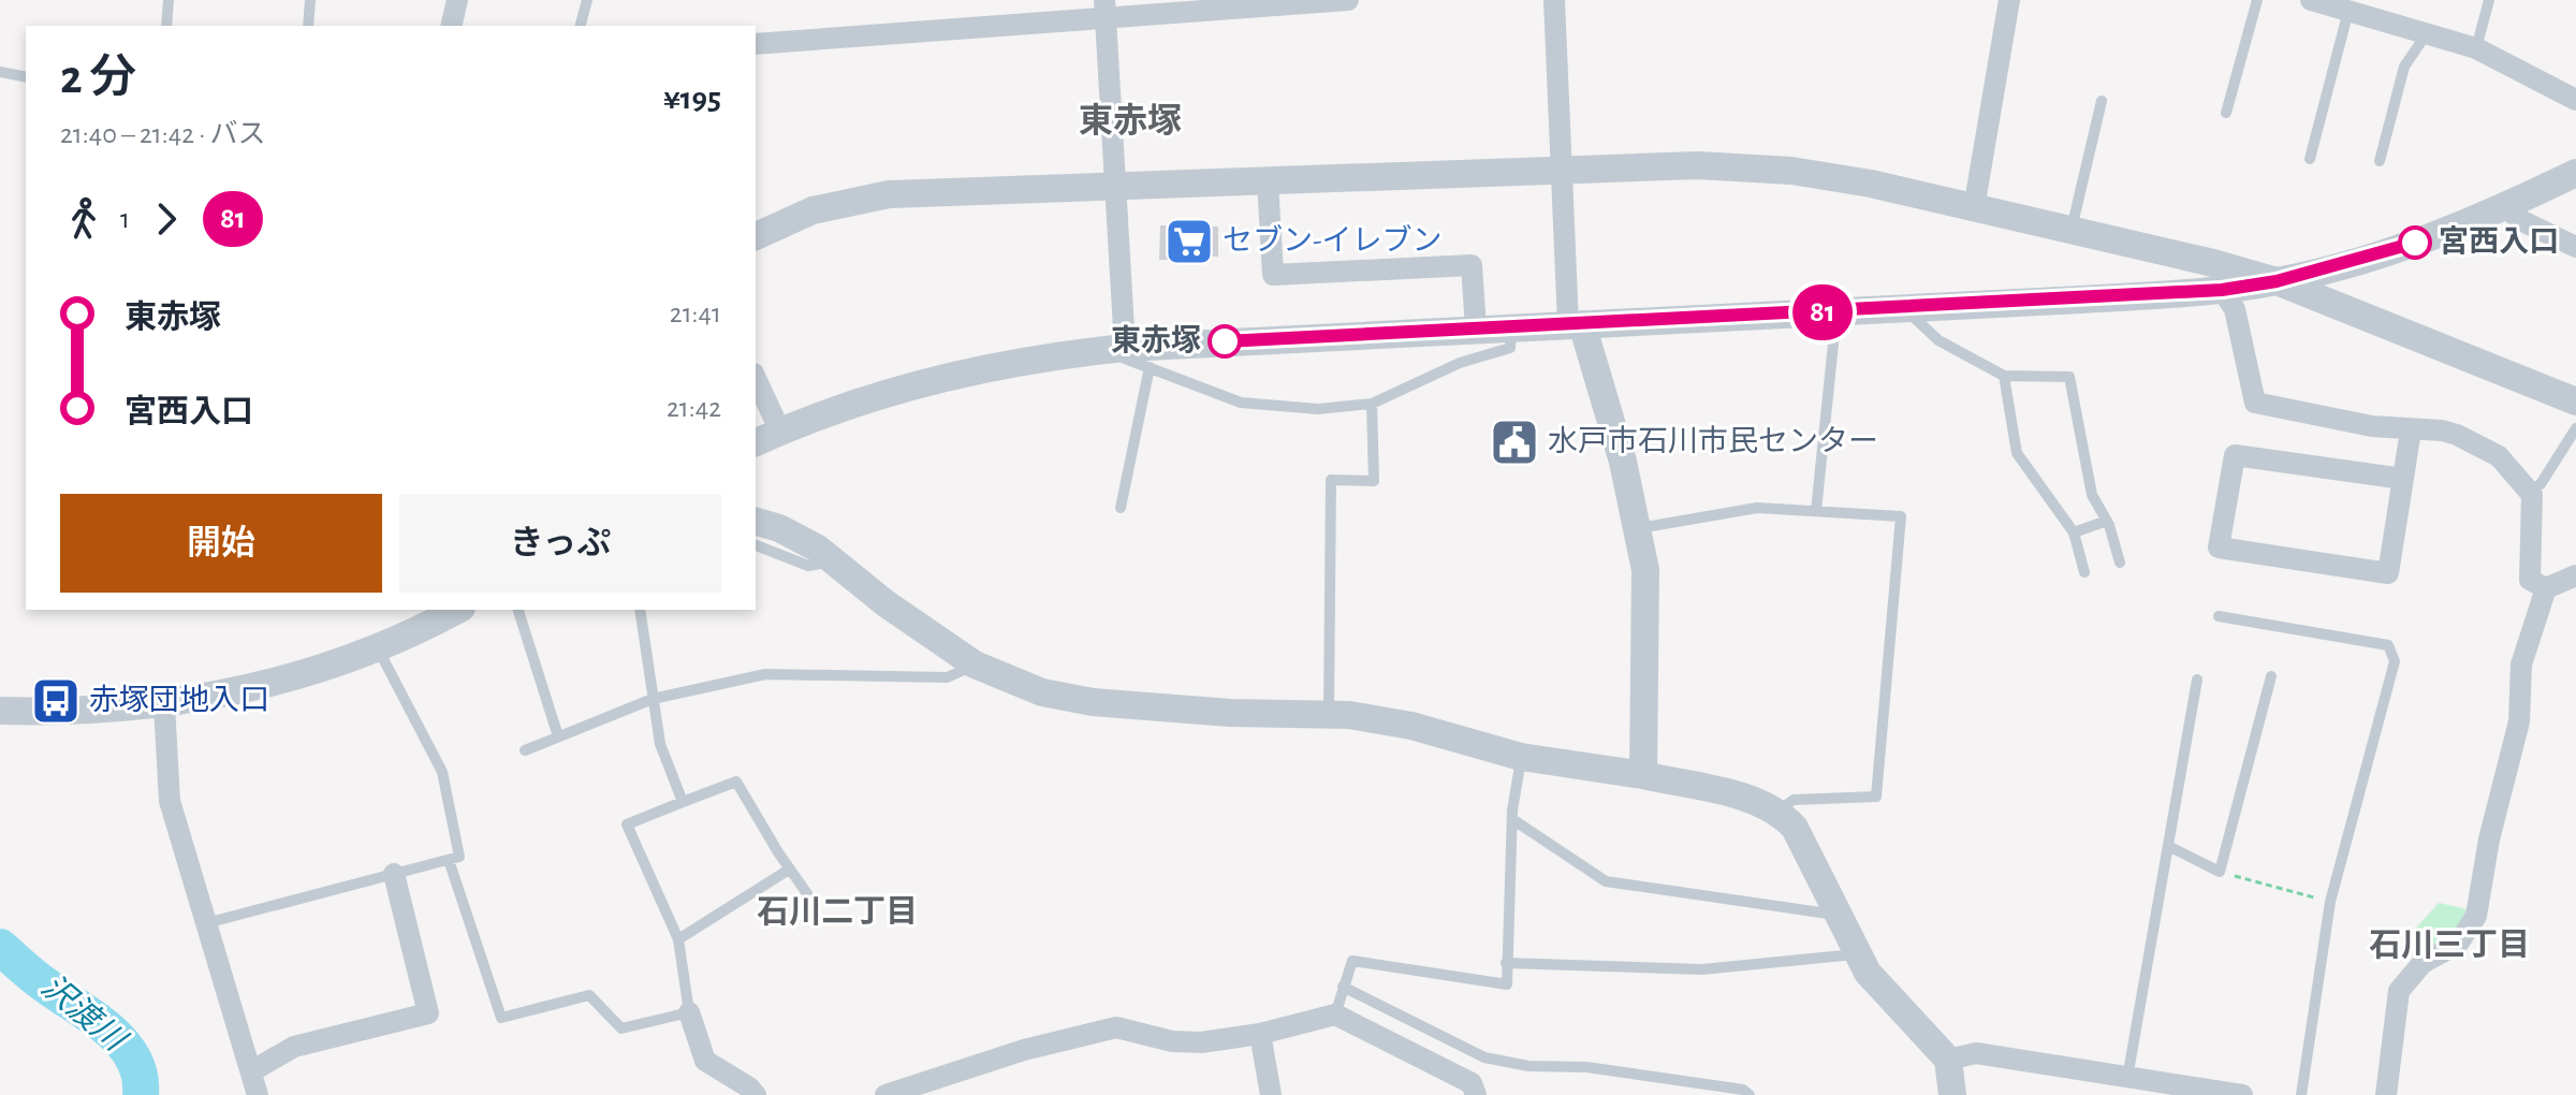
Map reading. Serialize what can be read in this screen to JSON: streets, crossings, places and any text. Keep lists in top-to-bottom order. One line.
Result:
{"districts":["東赤塚","石川二丁目","石川三丁目"],"water":["沢渡川"],"places":{"supermarket":["セブン-イレブン"],"other":["宮西入口","東赤塚"],"public building":["水戸市石川市民センター"],"bus stop":["赤塚団地入口"]},"lines":["bus line 81"],"page":{"on_map":"81","heading":["2 分","21:40 – 21:42 · バス","¥195"],"legs":["1","81"],"list":[{"name":"東赤塚","value":"21:41"},{"name":"宮西入口","value":"21:42"}],"buttons":["開始","きっぷ"]}}
